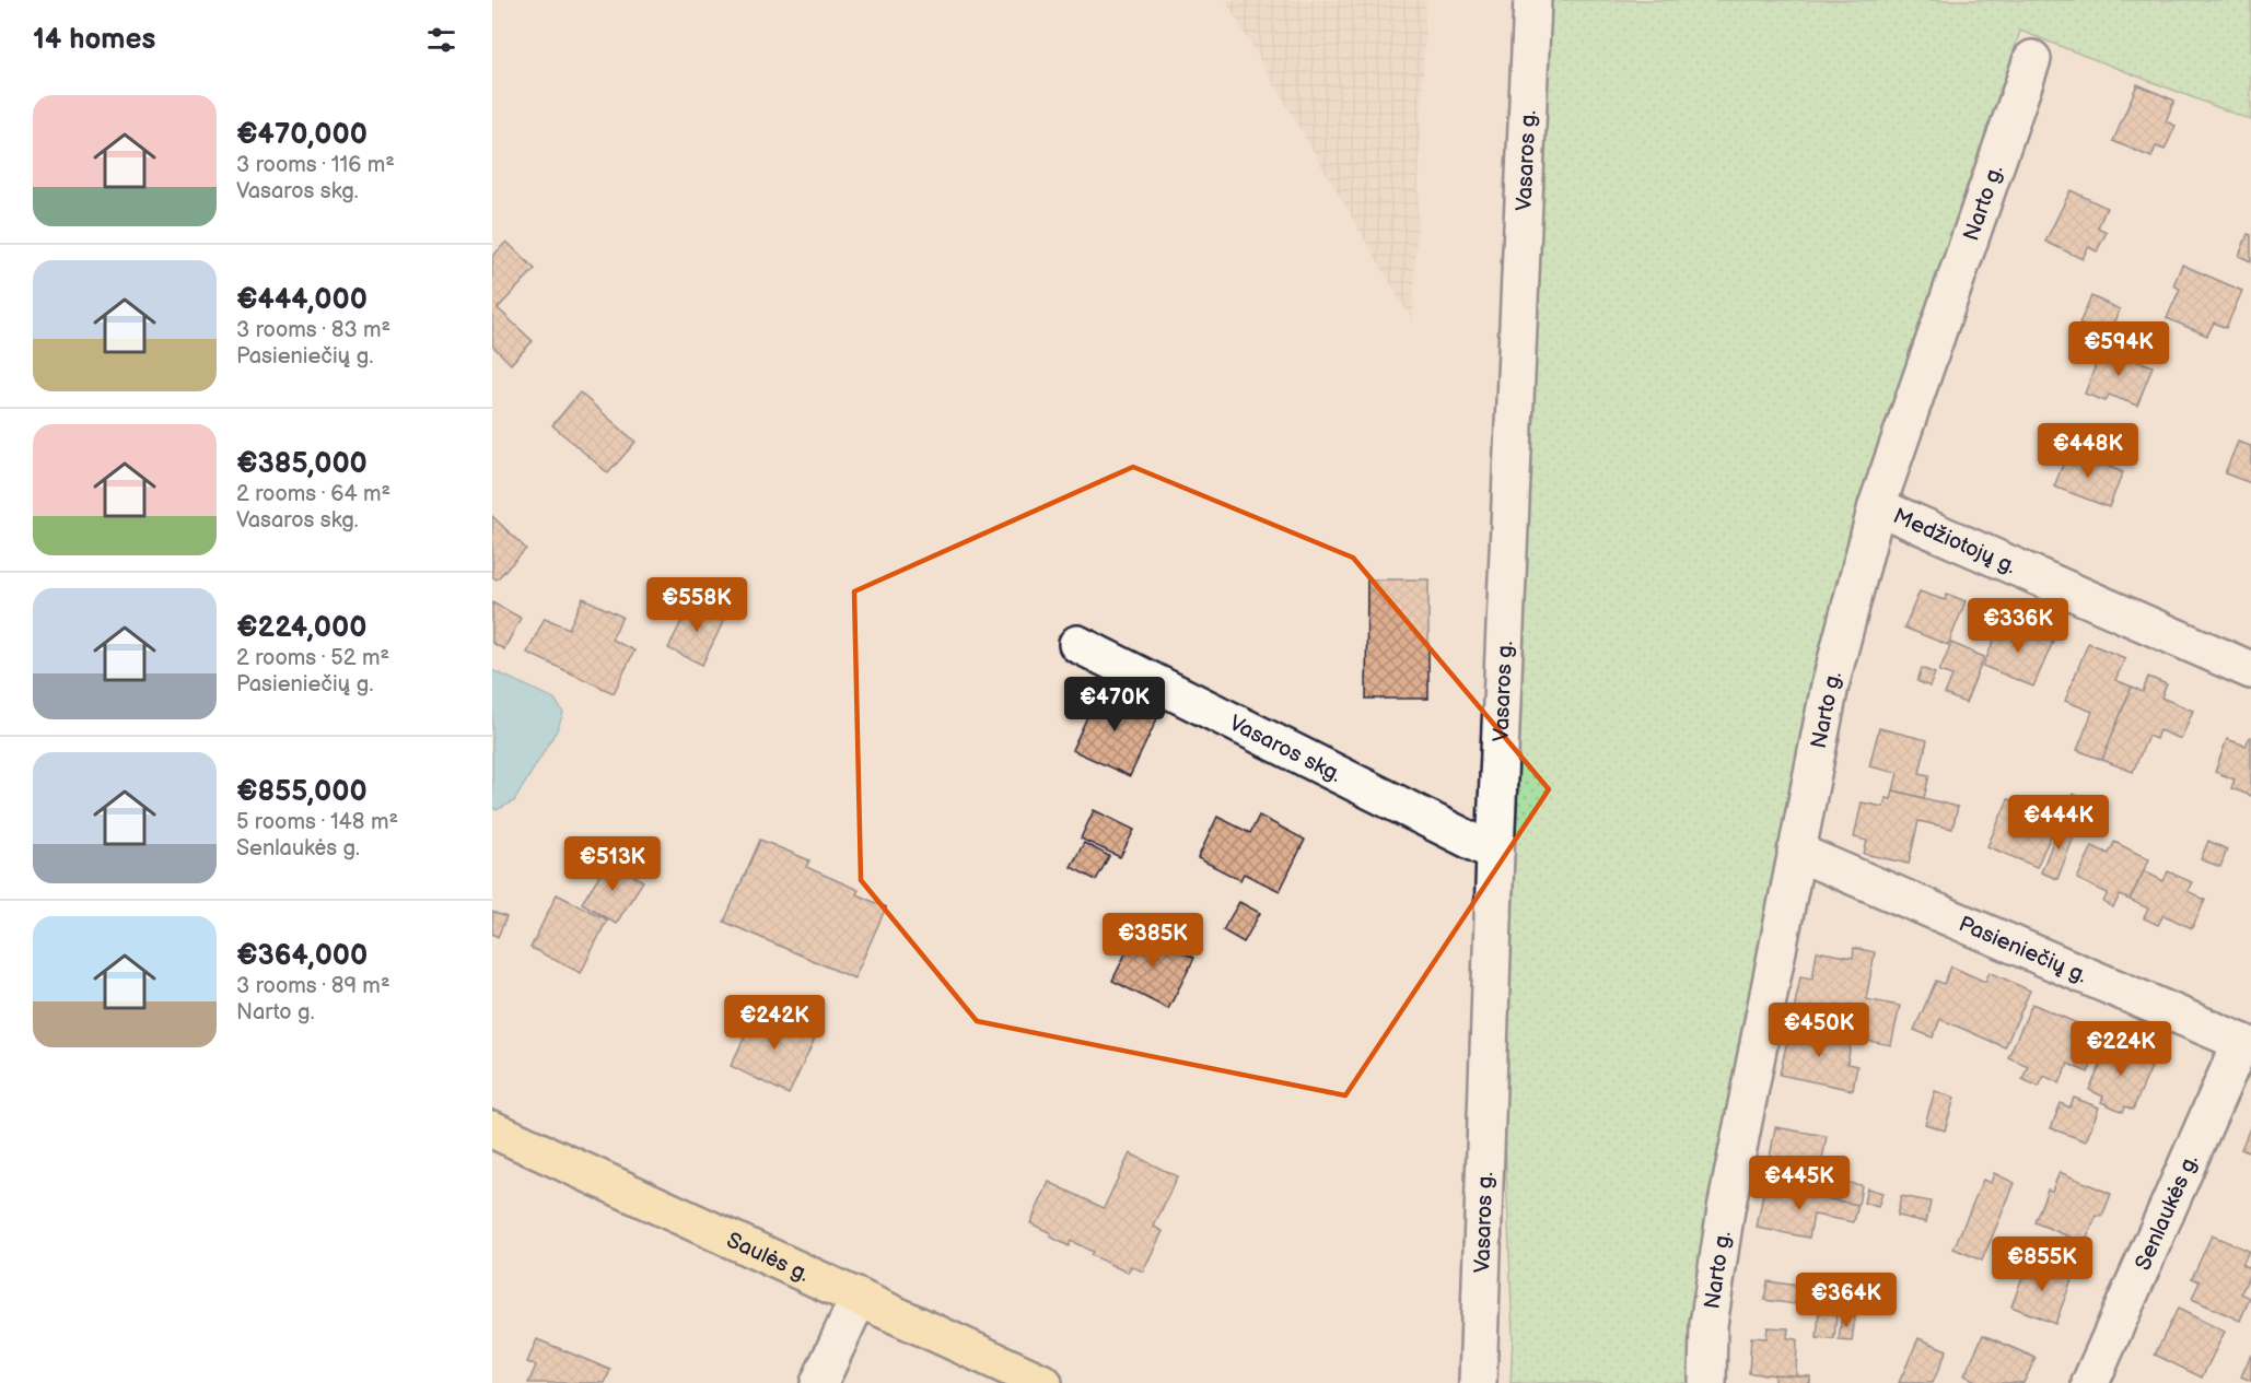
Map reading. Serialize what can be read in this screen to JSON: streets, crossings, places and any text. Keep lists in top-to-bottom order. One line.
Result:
{"streets":{"main road":["Saulės g."],"street":["Vasaros g.","Narto g.","Medžiotojų g.","Vasaros skg.","Pasieniečių g.","Senlaukės g."]},"crossings":[["Vasaros g.","Vasaros skg."],["Narto g.","Medžiotojų g."],["Narto g.","Pasieniečių g."],["Pasieniečių g.","Senlaukės g."]],"page":{"heading":"14 homes","list":[{"name":"€470,000","note":"3 rooms · 116 m² · Vasaros skg."},{"name":"€444,000","note":"3 rooms · 83 m² · Pasieniečių g."},{"name":"€385,000","note":"2 rooms · 64 m² · Vasaros skg."},{"name":"€224,000","note":"2 rooms · 52 m² · Pasieniečių g."},{"name":"€855,000","note":"5 rooms · 148 m² · Senlaukės g."},{"name":"€364,000","note":"3 rooms · 89 m² · Narto g."}],"price":["€594K","€448K","€558K","€336K","€470K","€444K","€513K","€385K","€242K","€450K","€224K","€445K","€855K","€364K"]}}
